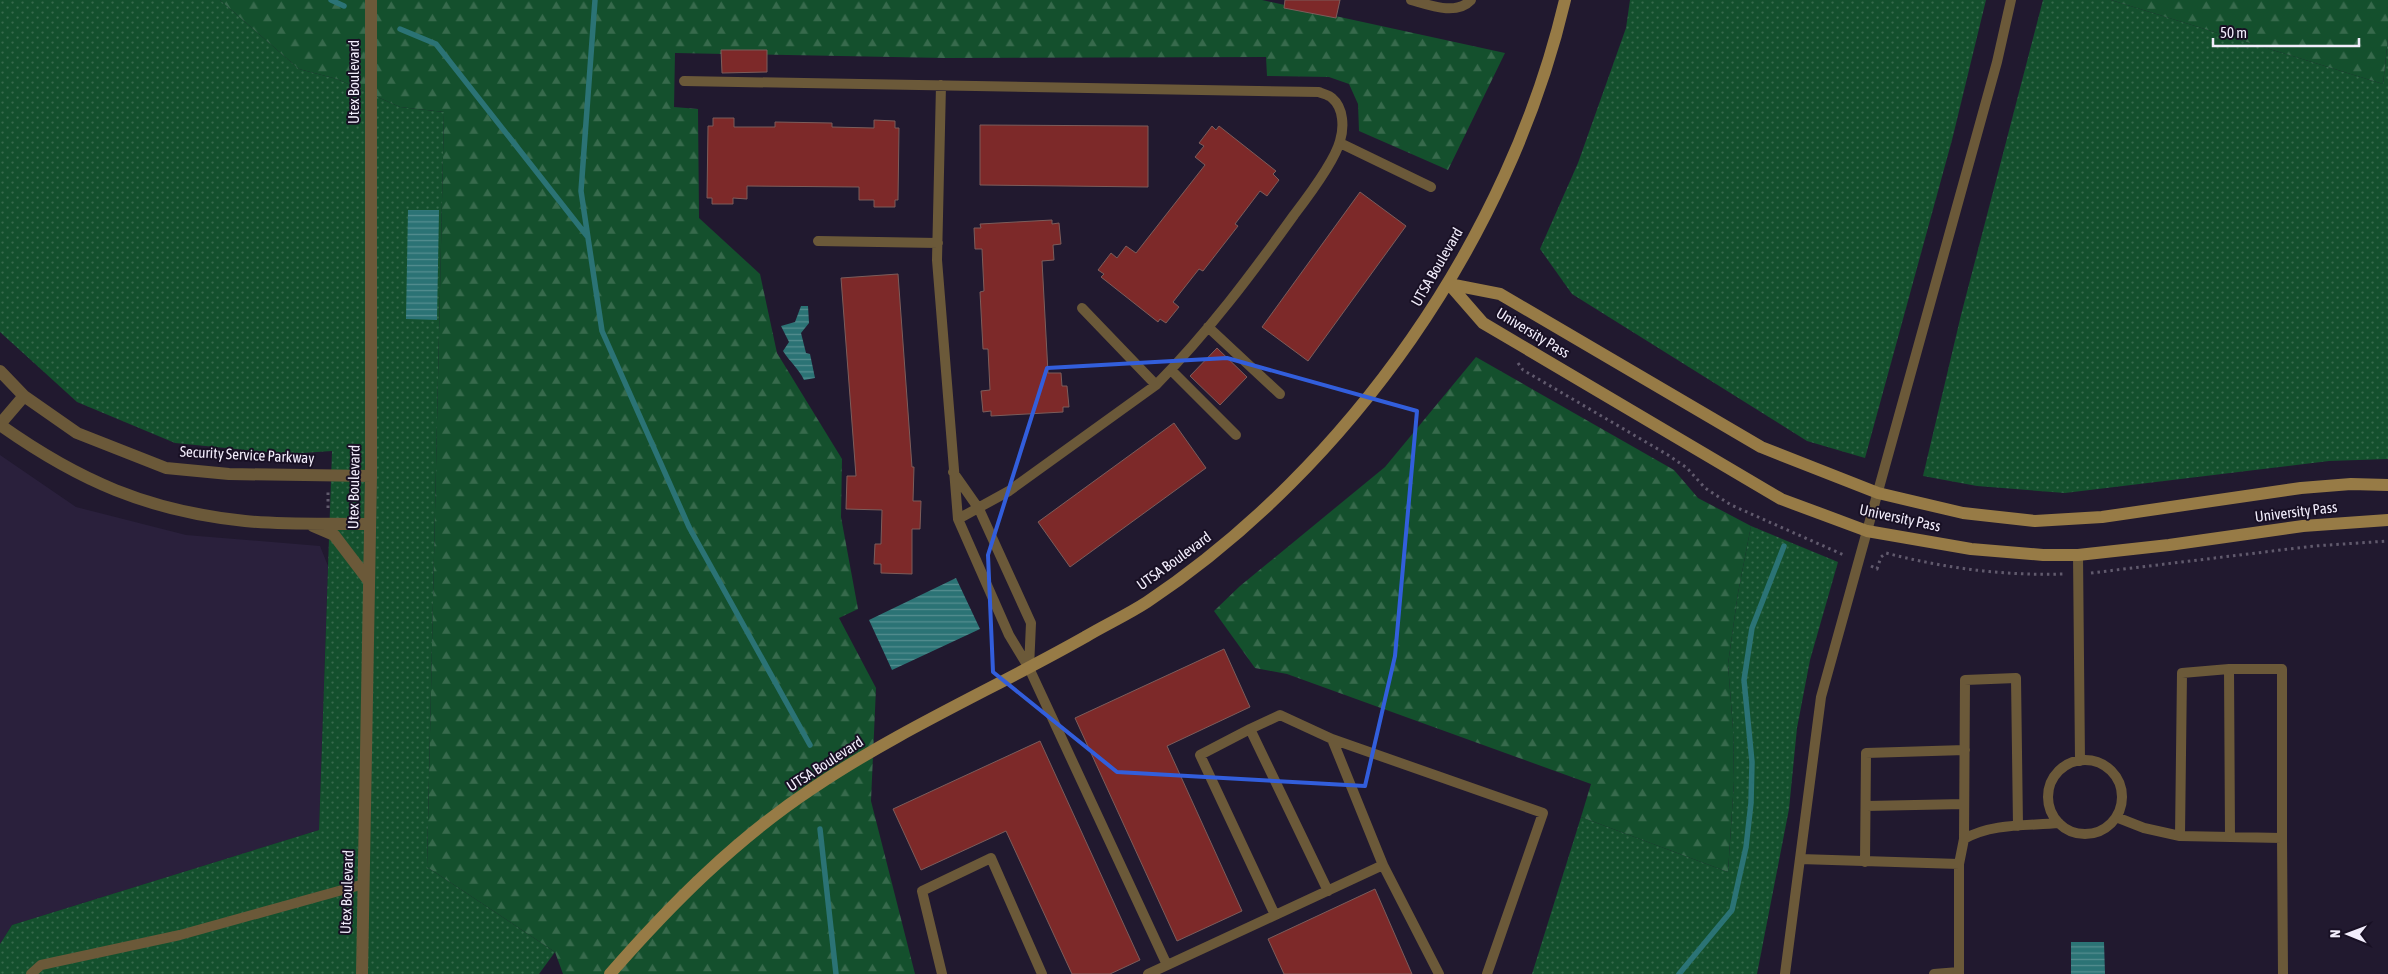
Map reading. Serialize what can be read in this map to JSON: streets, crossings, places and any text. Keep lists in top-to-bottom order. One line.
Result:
{"streets":{"street":["Utex Boulevard","UTSA Boulevard","University Pass","Security Service Parkway"]},"crossings":[["Utex Boulevard","Security Service Parkway"],["UTSA Boulevard","University Pass"]],"scale_bar":"50 m","north":"left"}
